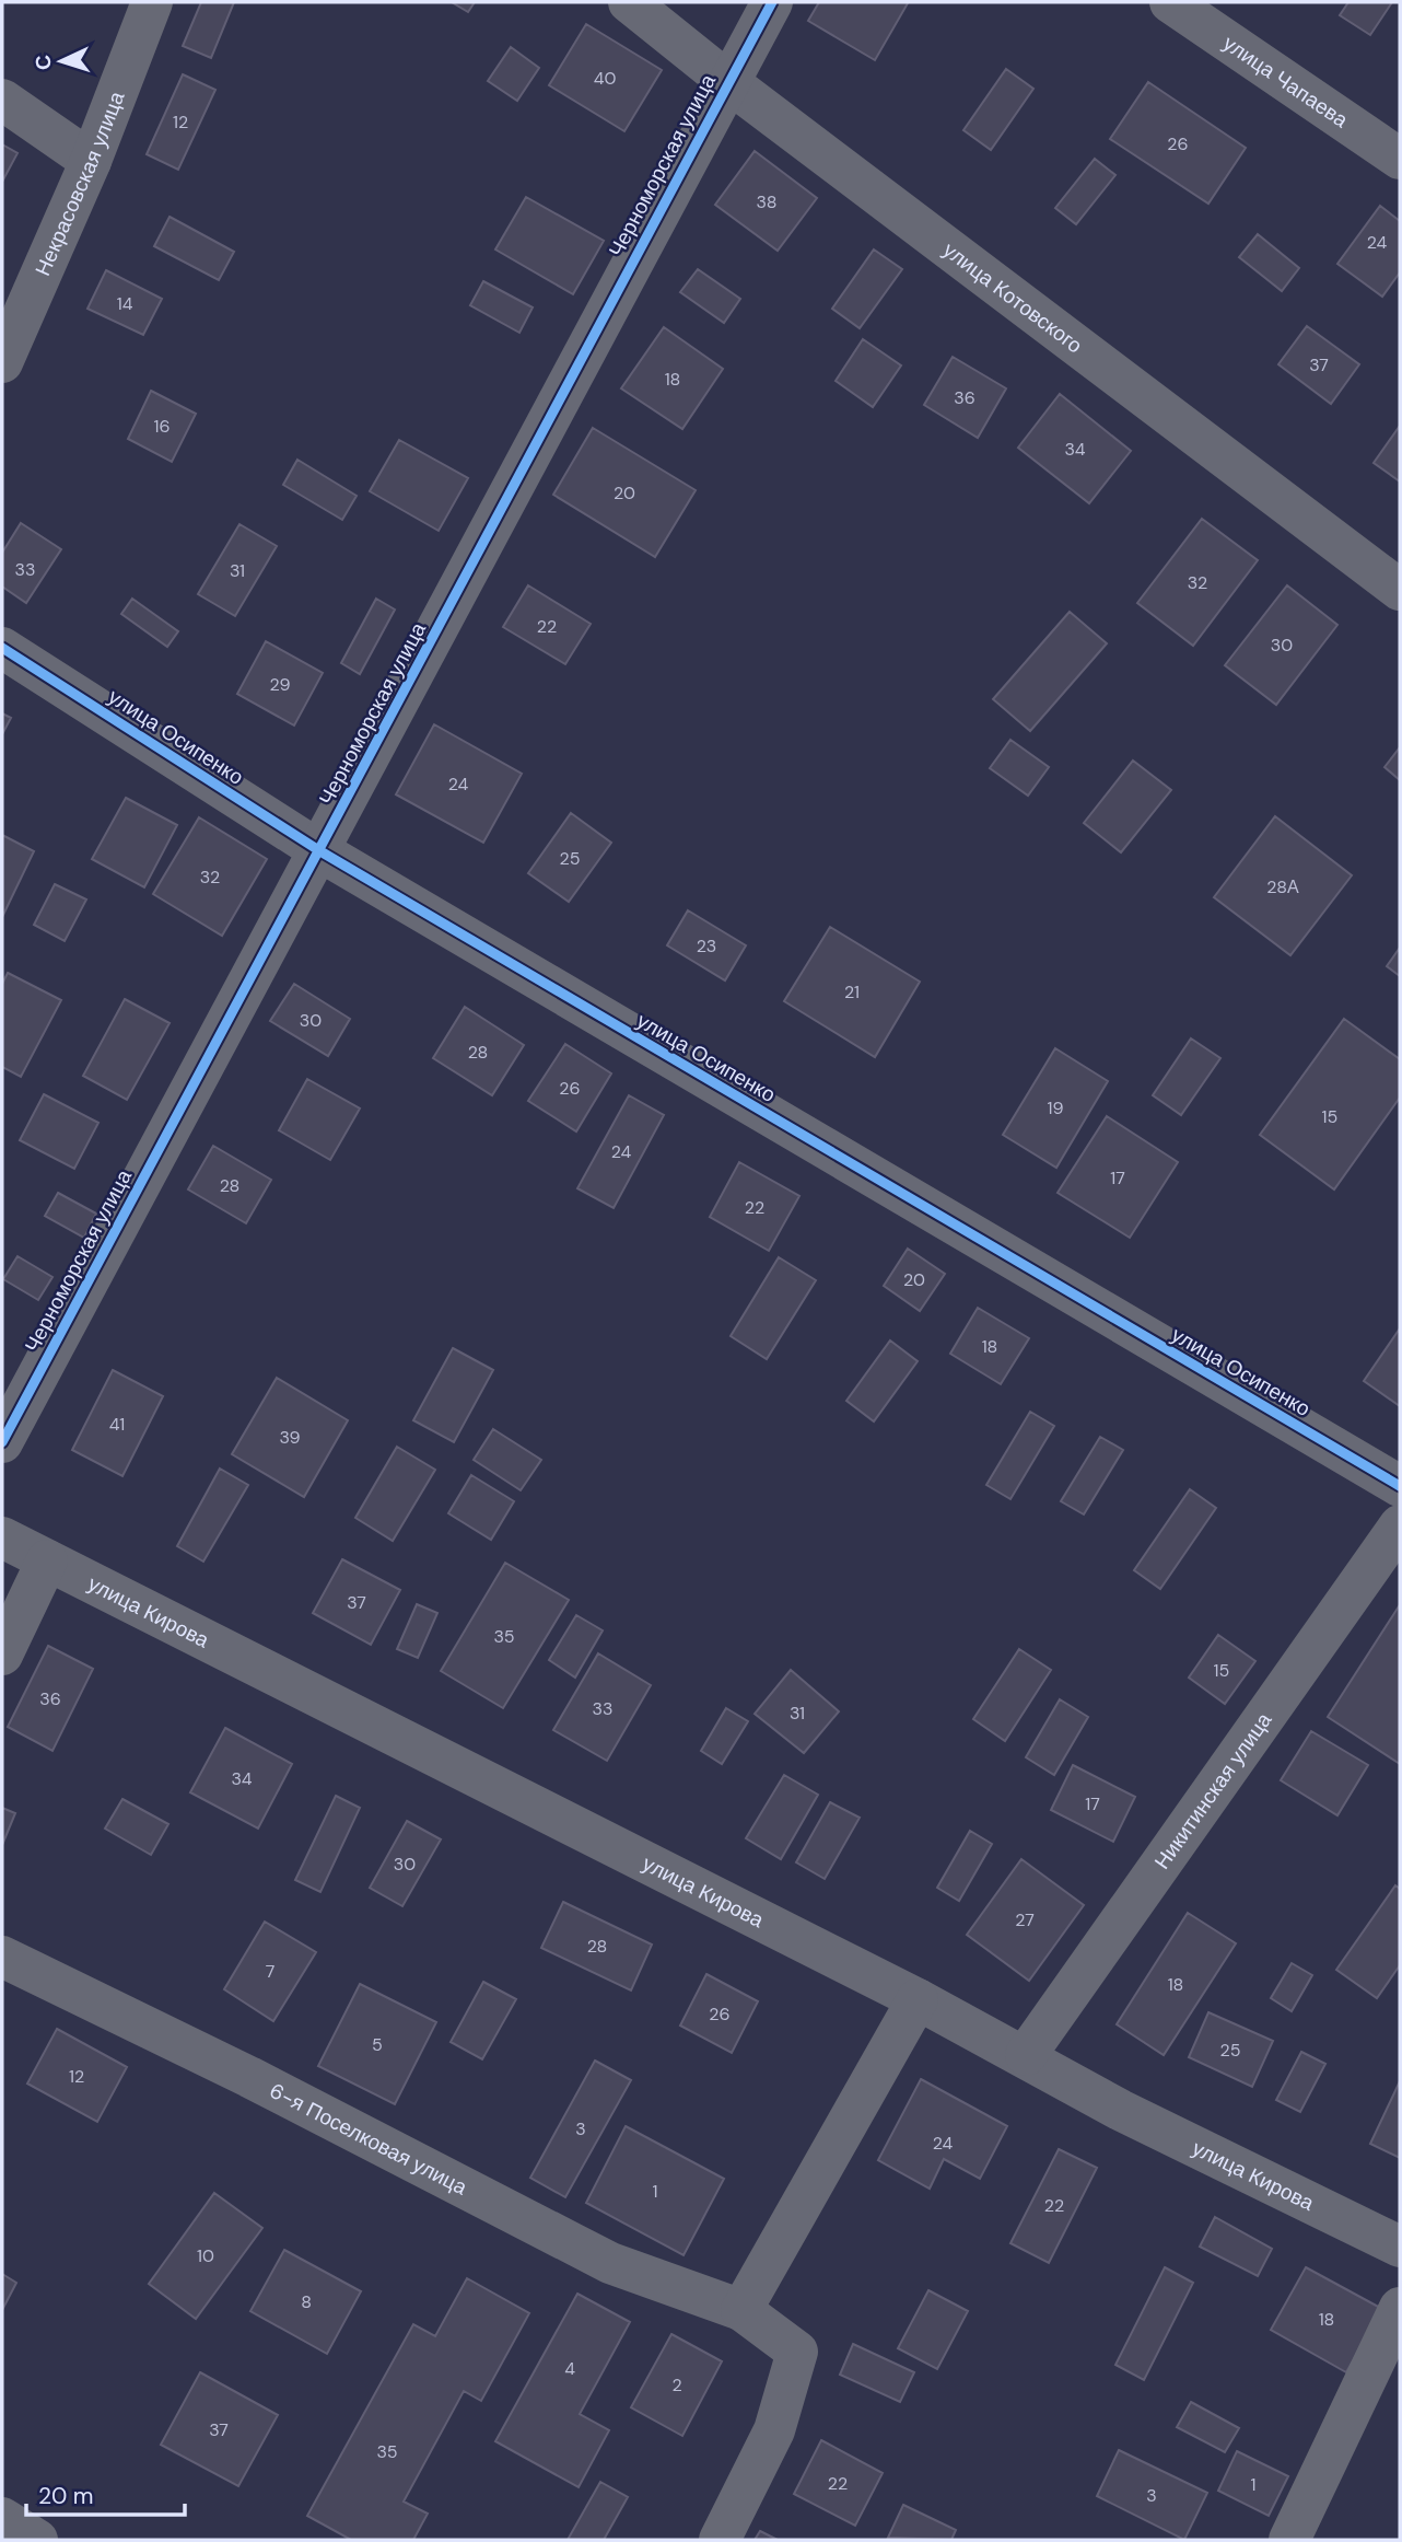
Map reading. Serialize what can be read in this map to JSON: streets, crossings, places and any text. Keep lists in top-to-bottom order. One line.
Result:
{"streets":{"street":["улица Чапаева","Черноморская улица","Некрасовская улица","улица Котовского","улица Осипенко","улица Кирова","Никитинская улица","6-я Поселковая улица"]},"crossings":[["Черноморская улица","улица Котовского"],["Черноморская улица","улица Осипенко"],["улица Кирова","Никитинская улица"]],"house_numbers":["40","12","26","38","24","14","37","18","36","16","34","20","33","31","32","22","30","29","24","25","32","28А","23","21","30","28","26","19","15","24","17","28","22","20","18","41","39","37","35","15","36","33","31","34","17","30","27","28","7","18","26","5","25","12","3","24","1","22","10","8","18","4","2","37","35","22","1","3"],"scale_bar":"20 m","north":"left"}
